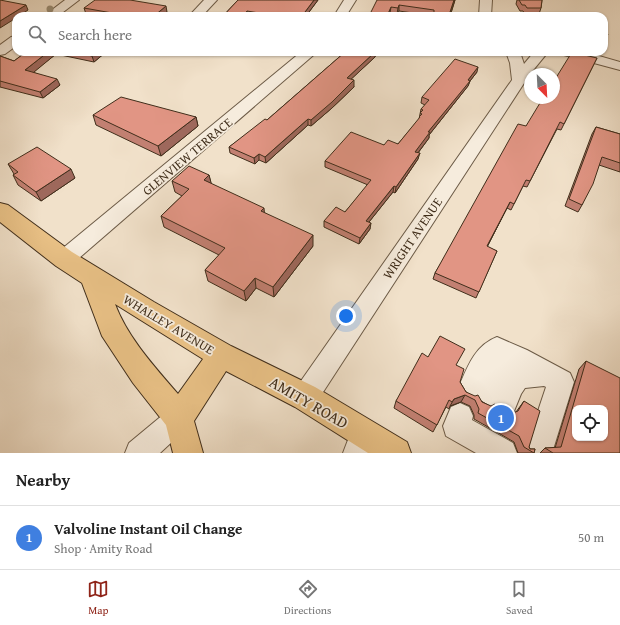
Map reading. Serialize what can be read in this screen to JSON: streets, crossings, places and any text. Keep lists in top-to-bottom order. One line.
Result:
{"streets":{"main road":["WHALLEY AVENUE","AMITY ROAD"],"street":["GLENVIEW TERRACE","WRIGHT AVENUE"]},"crossings":[["GLENVIEW TERRACE","WHALLEY AVENUE"],["WRIGHT AVENUE","AMITY ROAD"],["WHALLEY AVENUE","AMITY ROAD"]],"north":"bottom right","page":{"search":"Search here","pins":"1","heading":"Nearby","list":[{"mark":"1","name":"Valvoline Instant Oil Change","note":"Shop · Amity Road","value":"50 m"}],"nav":["Map","Directions","Saved"]}}
